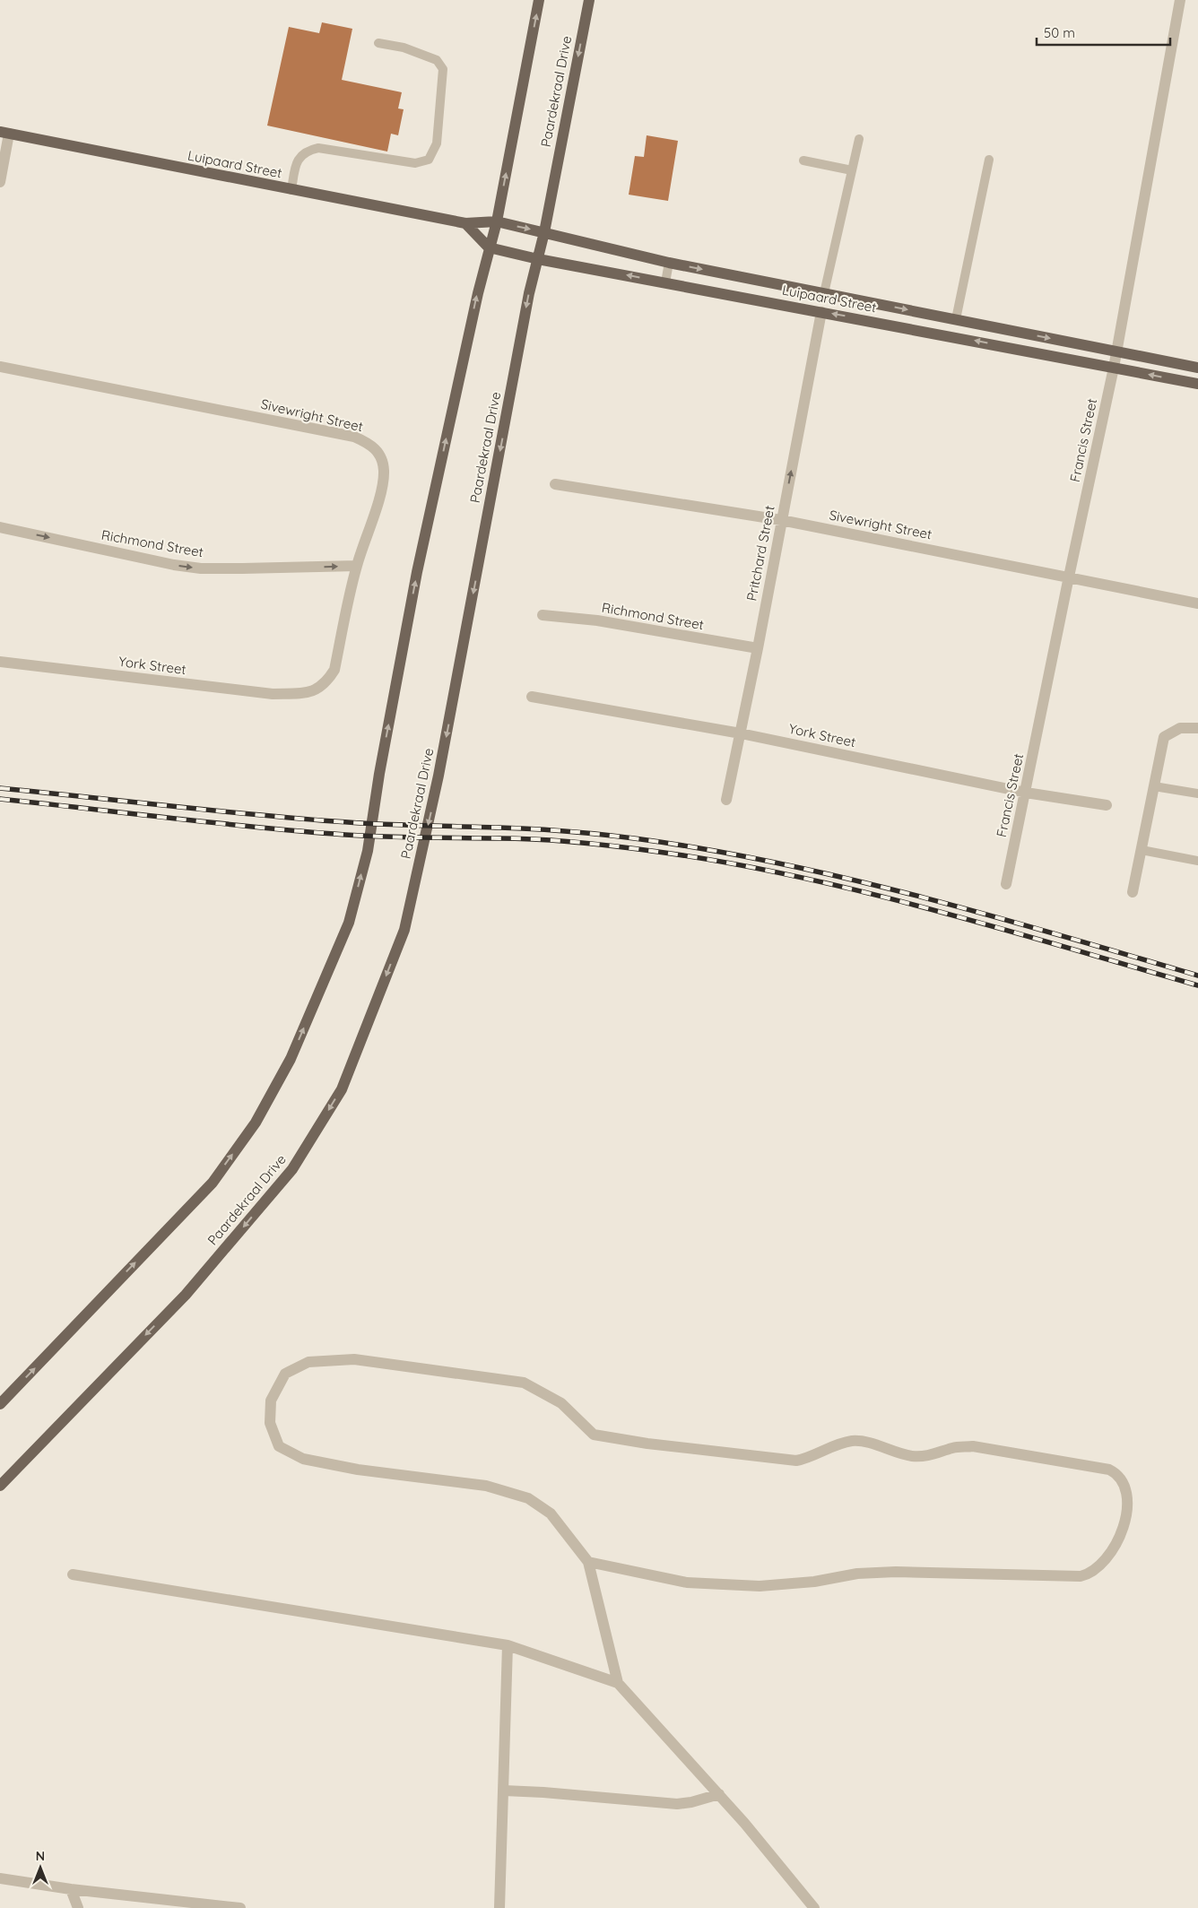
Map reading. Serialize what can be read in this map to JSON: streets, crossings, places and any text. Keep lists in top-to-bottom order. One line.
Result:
{"streets":{"main road":["Paardekraal Drive","Luipaard Street"],"street":["Sivewright Street","Francis Street","Richmond Street","Pritchard Street","York Street"]},"crossings":[["Paardekraal Drive","Luipaard Street"],["Luipaard Street","Francis Street"],["Luipaard Street","Pritchard Street"],["Sivewright Street","Francis Street"],["Sivewright Street","Richmond Street"],["Sivewright Street","Pritchard Street"],["Sivewright Street","York Street"],["Francis Street","York Street"],["Richmond Street","Pritchard Street"],["Pritchard Street","York Street"]],"one_way":["Richmond Street","Pritchard Street"],"scale_bar":"50 m","north":"top"}
